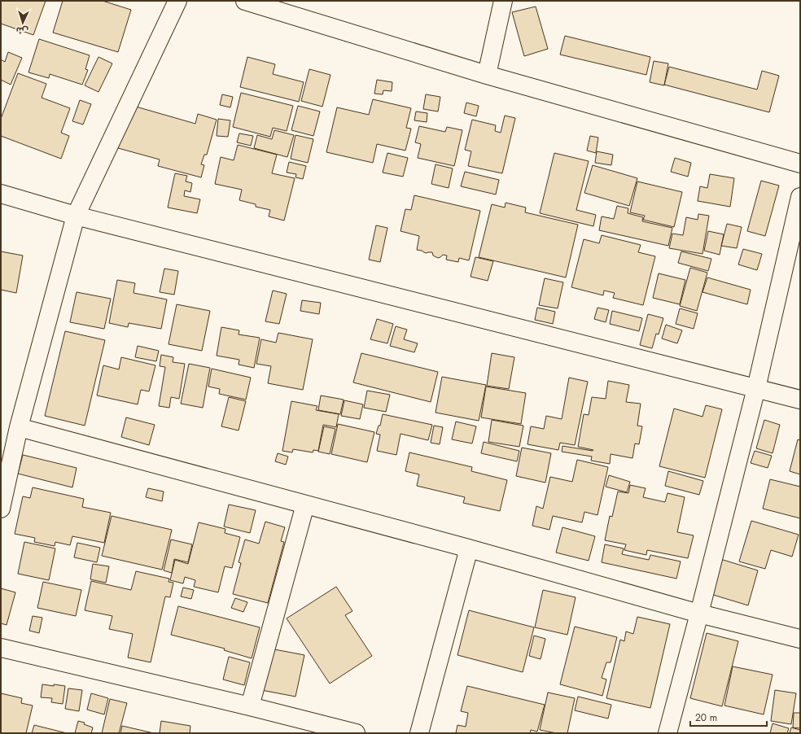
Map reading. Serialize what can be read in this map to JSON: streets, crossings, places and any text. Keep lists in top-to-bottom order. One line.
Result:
{"scale_bar":"20 m","north":"bottom"}
